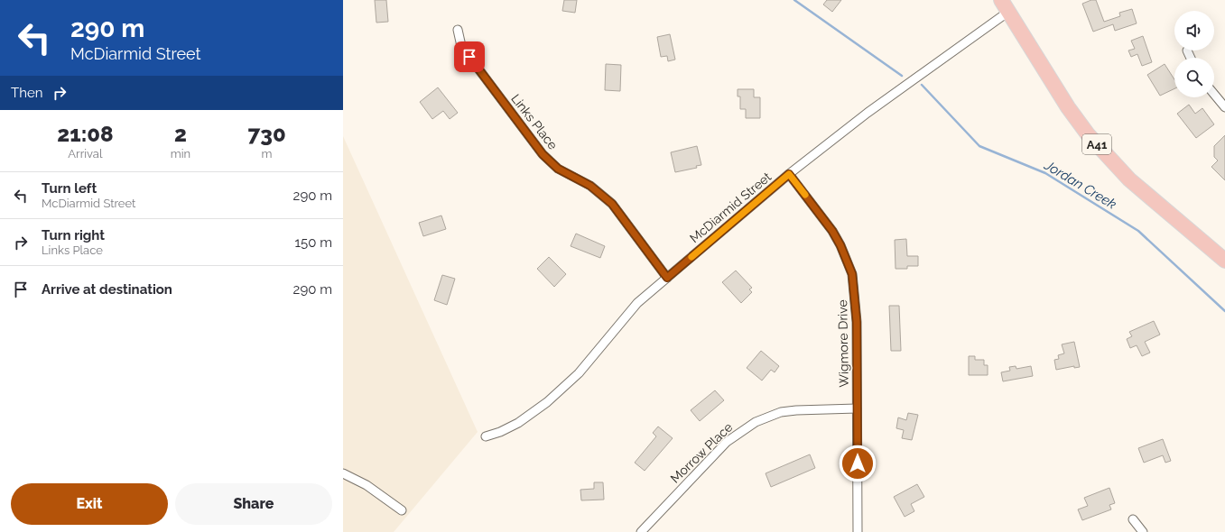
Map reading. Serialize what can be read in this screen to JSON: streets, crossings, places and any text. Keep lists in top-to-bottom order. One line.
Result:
{"streets":{"highway":["A41"],"street":["Links Place","McDiarmid Street","Wigmore Drive","Morrow Place"]},"crossings":[["Links Place","McDiarmid Street"],["A41","McDiarmid Street"],["McDiarmid Street","Wigmore Drive"],["Wigmore Drive","Morrow Place"]],"water":["Jordan Creek"],"page":{"turn":["290 m","McDiarmid Street"],"then":"Then","eta":["21:08","Arrival","2","min","730","m"],"list":[{"name":"Turn left","note":"McDiarmid Street","value":"290 m"},{"name":"Turn right","note":"Links Place","value":"150 m"},{"name":"Arrive at destination","value":"290 m"}],"buttons":["Exit","Share"]}}
